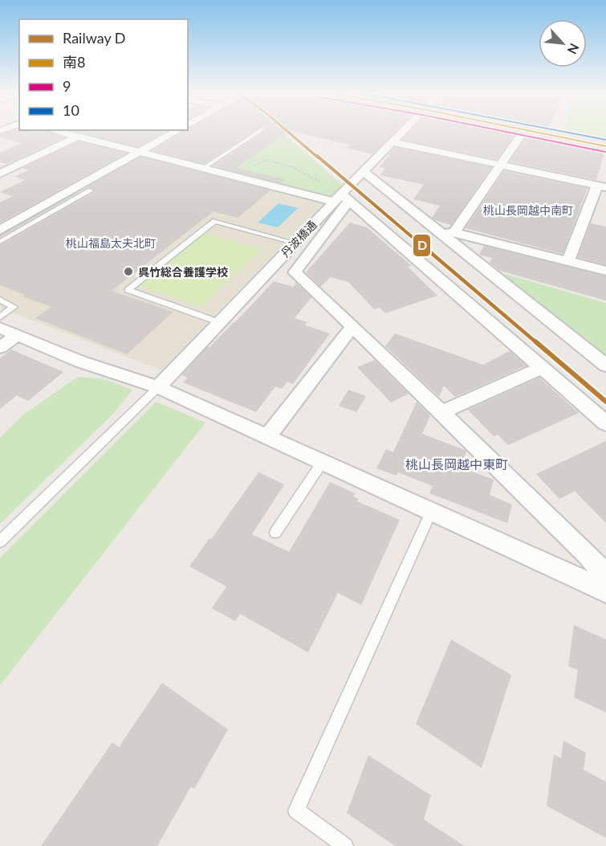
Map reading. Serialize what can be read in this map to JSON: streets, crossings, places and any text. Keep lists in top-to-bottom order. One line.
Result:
{"streets":{"street":["丹波橋通"]},"districts":["桃山長岡越中南町","桃山福島太夫北町","桃山長岡越中東町"],"places":["呉竹総合養護学校"],"lines":["rail line D","transit line 南8","transit line 9","transit line 10"],"legend":["Railway D","南8","9","10"],"north":"bottom right"}
